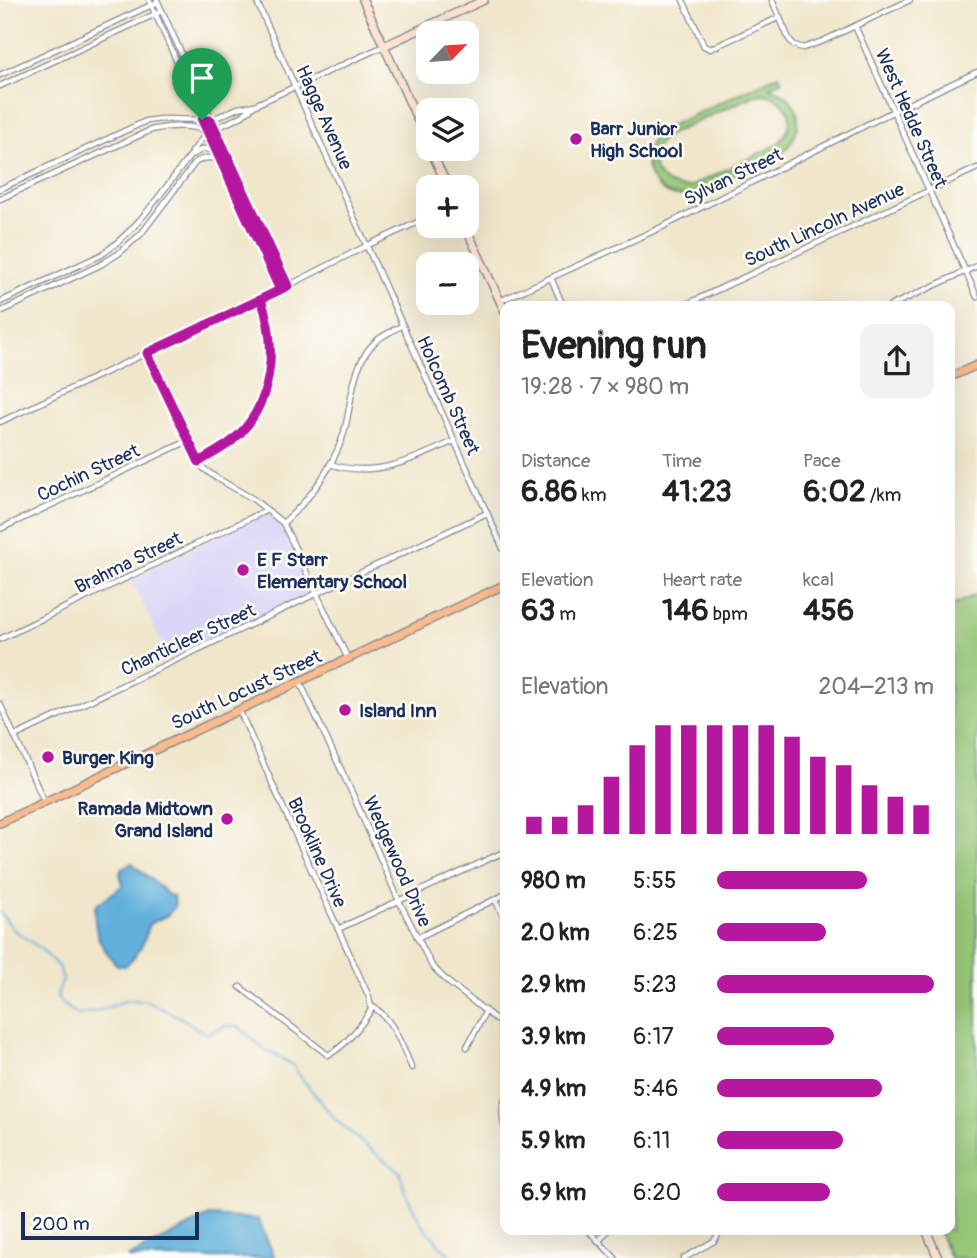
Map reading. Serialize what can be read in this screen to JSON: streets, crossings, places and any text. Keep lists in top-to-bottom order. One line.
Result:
{"streets":{"main road":["South Locust Street"],"street":["Hagge Avenue","West Hedde Street","Sylvan Street","South Lincoln Avenue","Holcomb Street","Cochin Street","Brahma Street","Chanticleer Street","Brookline Drive","Wedgewood Drive"]},"crossings":[["Hagge Avenue","Holcomb Street"],["West Hedde Street","Sylvan Street"],["West Hedde Street","South Lincoln Avenue"],["Holcomb Street","Chanticleer Street"],["South Locust Street","Brookline Drive"],["South Locust Street","Wedgewood Drive"]],"places":["Barr Junior High School","E F Starr Elementary School","Island Inn","Burger King","Ramada Midtown Grand Island"],"scale_bar":"200 m","north":"top right","page":{"map_buttons":["+","−"],"heading":["Evening run","19:28 · 7 × 980 m"],"stats":[["Distance","6.86 km"],["Time","41:23"],["Pace","6:02 /km"],["Elevation","63 m"],["Heart rate","146 bpm"],["kcal","456"]],"chart":["Elevation","204–213 m"],"list":[{"name":"980 m","note":"5:55"},{"name":"2.0 km","note":"6:25"},{"name":"2.9 km","note":"5:23"},{"name":"3.9 km","note":"6:17"},{"name":"4.9 km","note":"5:46"},{"name":"5.9 km","note":"6:11"},{"name":"6.9 km","note":"6:20"}],"scale":"200 m"}}
